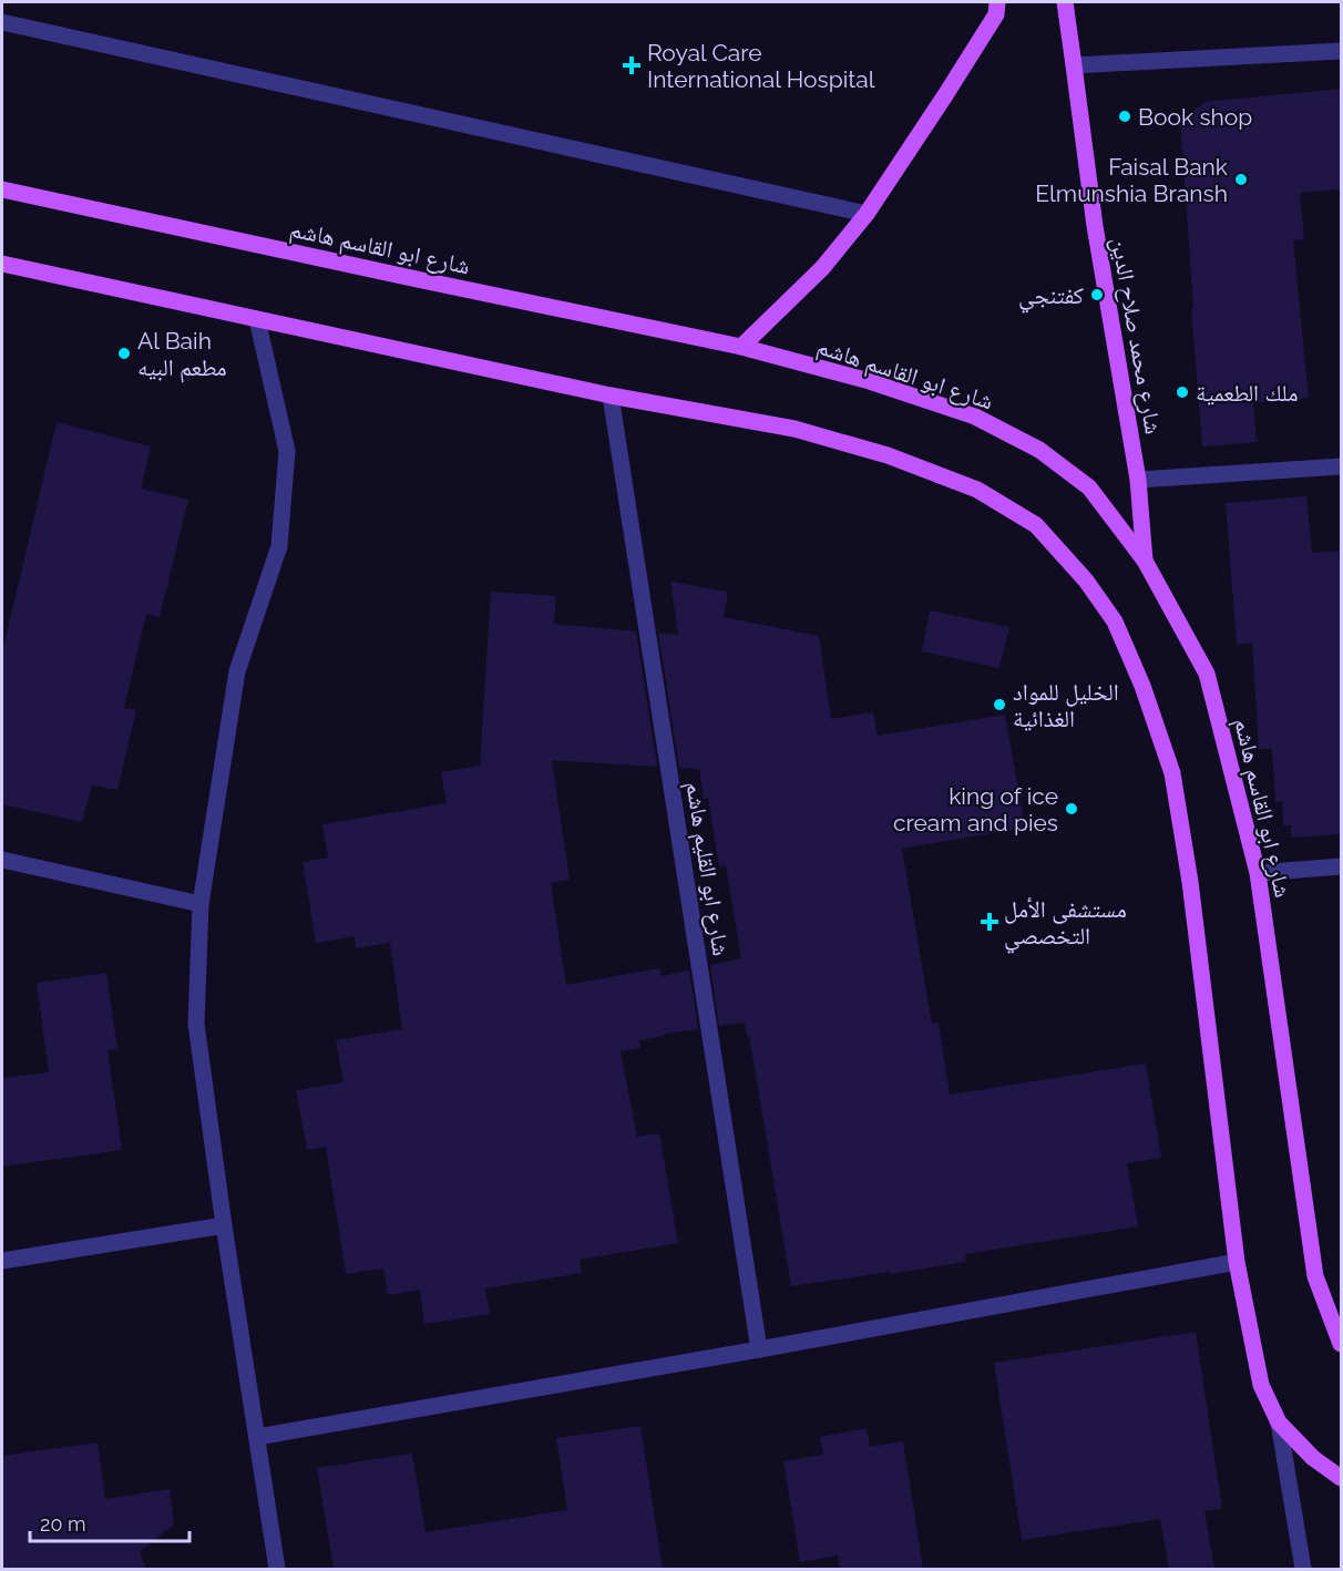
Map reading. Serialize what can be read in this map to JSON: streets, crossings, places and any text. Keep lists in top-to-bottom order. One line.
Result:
{"streets":{"main road":["شارع ابو القاسم هاشم","شارع محمد صلاح الدين"],"street":["شارع ابو القليم هاشم"]},"crossings":[["شارع ابو القاسم هاشم","شارع محمد صلاح الدين"]],"places":{"health":["Royal Care International Hospital","مستشفى الأمل التخصصي"],"other":["Book shop","Faisal Bank Elmunshia Bransh","كفتنجي","Al Baih مطعم البيه","ملك الطعمية","الخليل للمواد الغذائية","king of ice cream and pies"]},"scale_bar":"20 m"}
